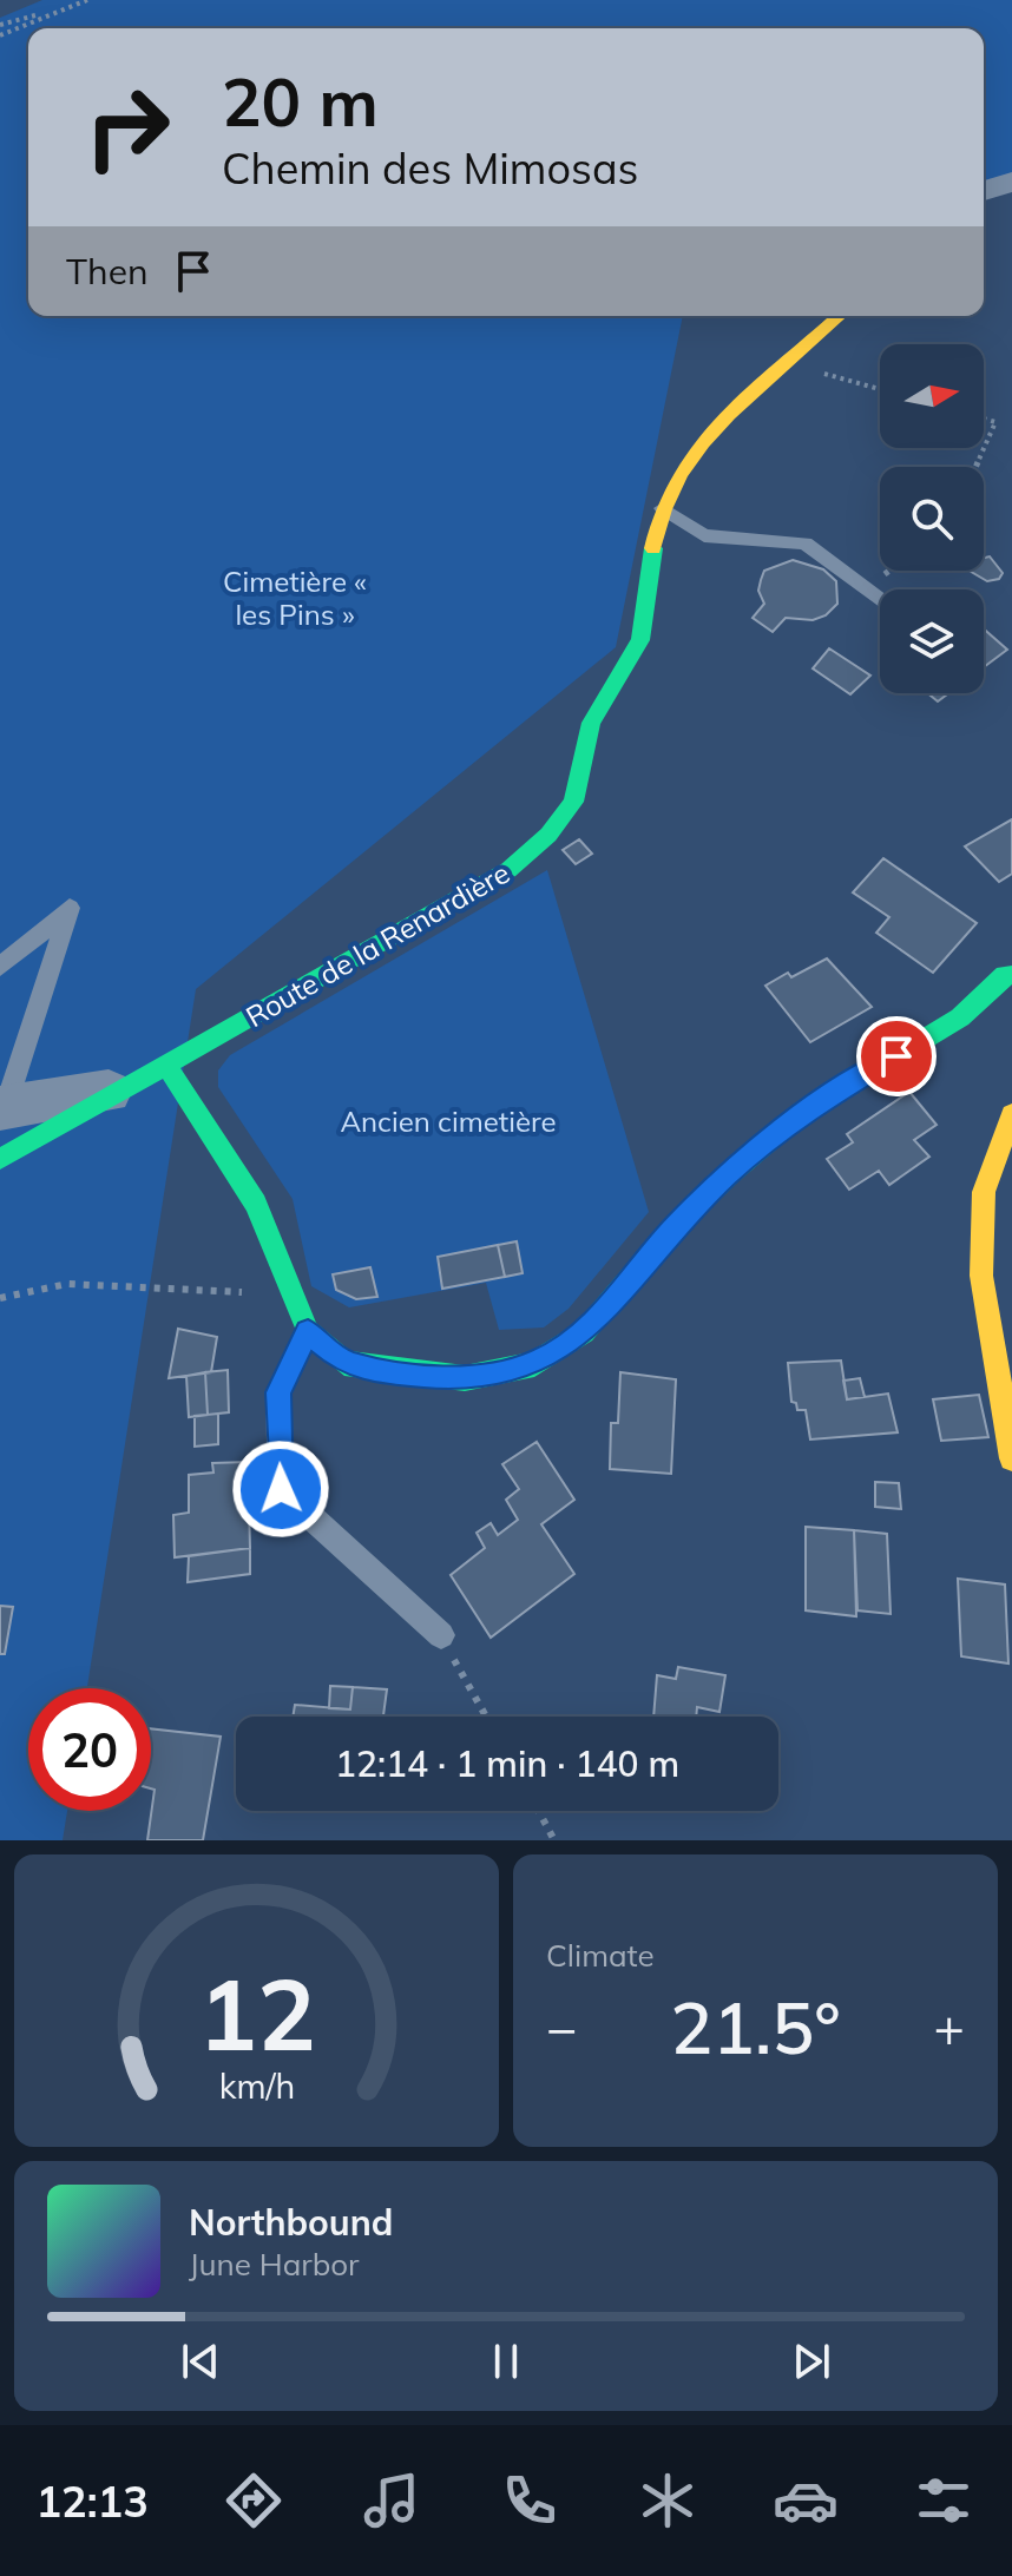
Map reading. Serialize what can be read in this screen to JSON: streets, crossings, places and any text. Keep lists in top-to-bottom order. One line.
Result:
{"streets":{"street":["Route de la Renardière"]},"parks":["Cimetière « les Pins »","Ancien cimetière"],"north":"right","page":{"turn":["20 m","Chemin des Mimosas"],"then":"Then","limit":"20","trip":"12:14 · 1 min · 140 m","tile":"Climate","heat":["−","21.5°","+"],"song":["Northbound","June Harbor"],"tabs":"12:13","gauge":["12","km/h"]}}
